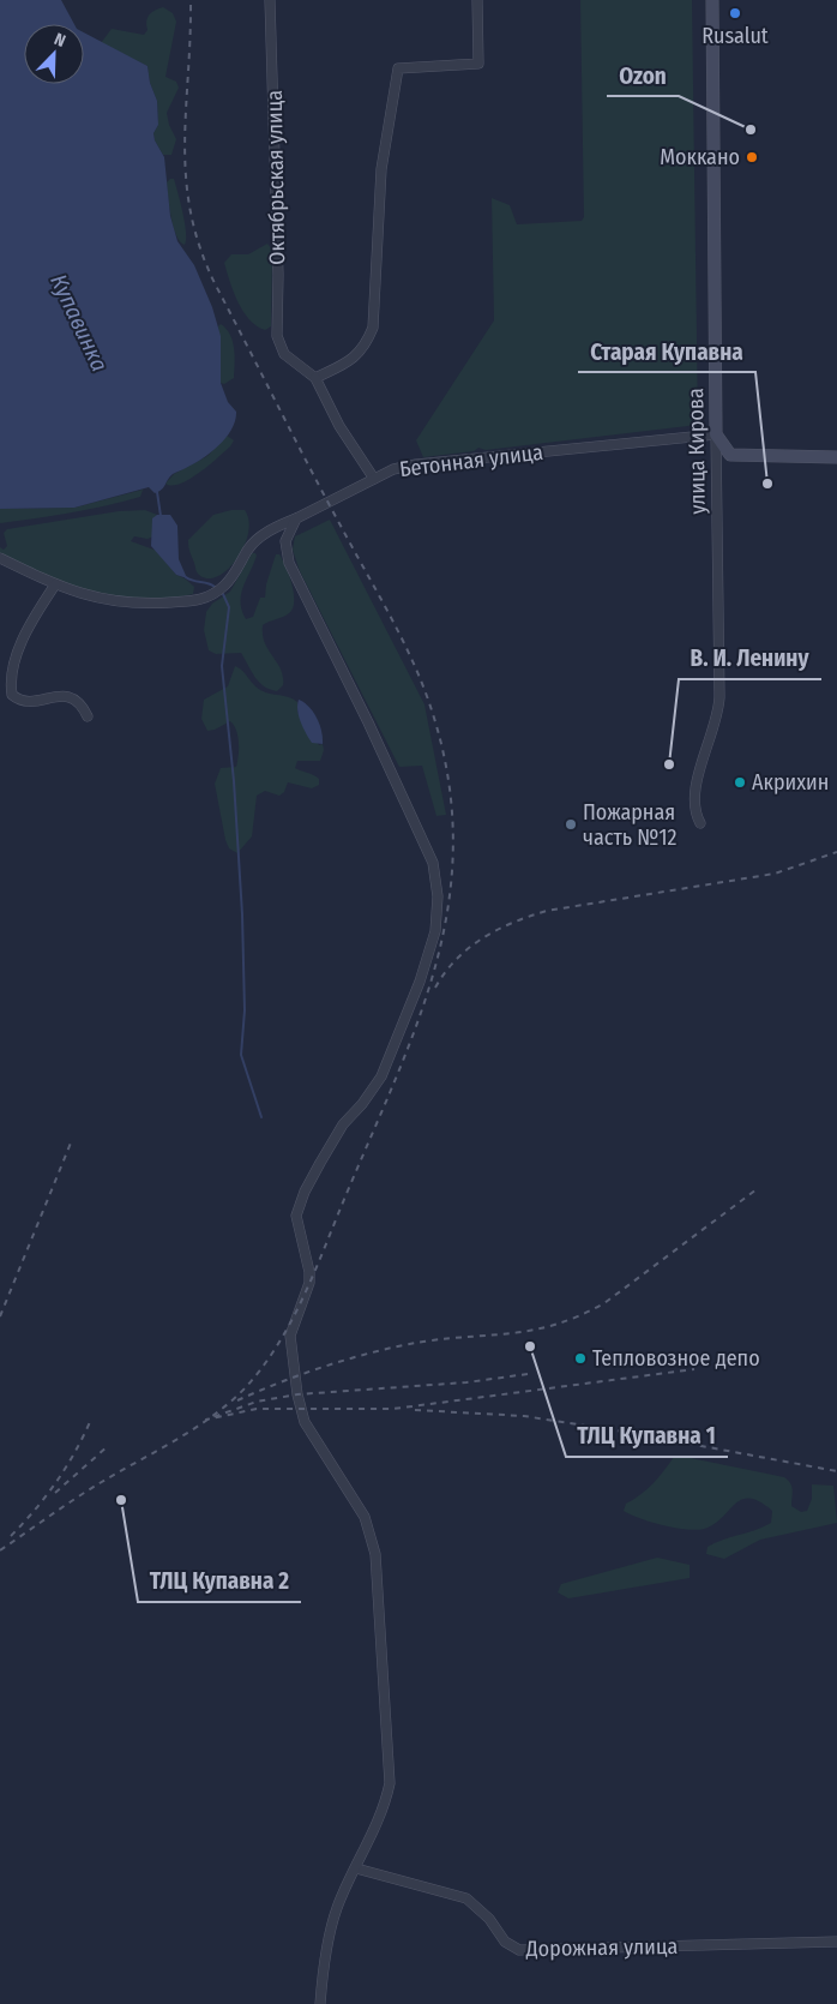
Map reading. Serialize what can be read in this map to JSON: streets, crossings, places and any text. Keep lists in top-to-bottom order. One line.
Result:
{"streets":{"street":["Октябрьская улица","улица Кирова","Бетонная улица","Дорожная улица"]},"crossings":[["улица Кирова","Бетонная улица"]],"water":["Купавинка"],"places":["Rusalut","Ozon","Моккано","Старая Купавна","В. И. Ленину","Акрихин","Пожарная часть №12","ТЛЦ Купавна 1","Тепловозное депо","ТЛЦ Купавна 2"],"north":"top right"}
